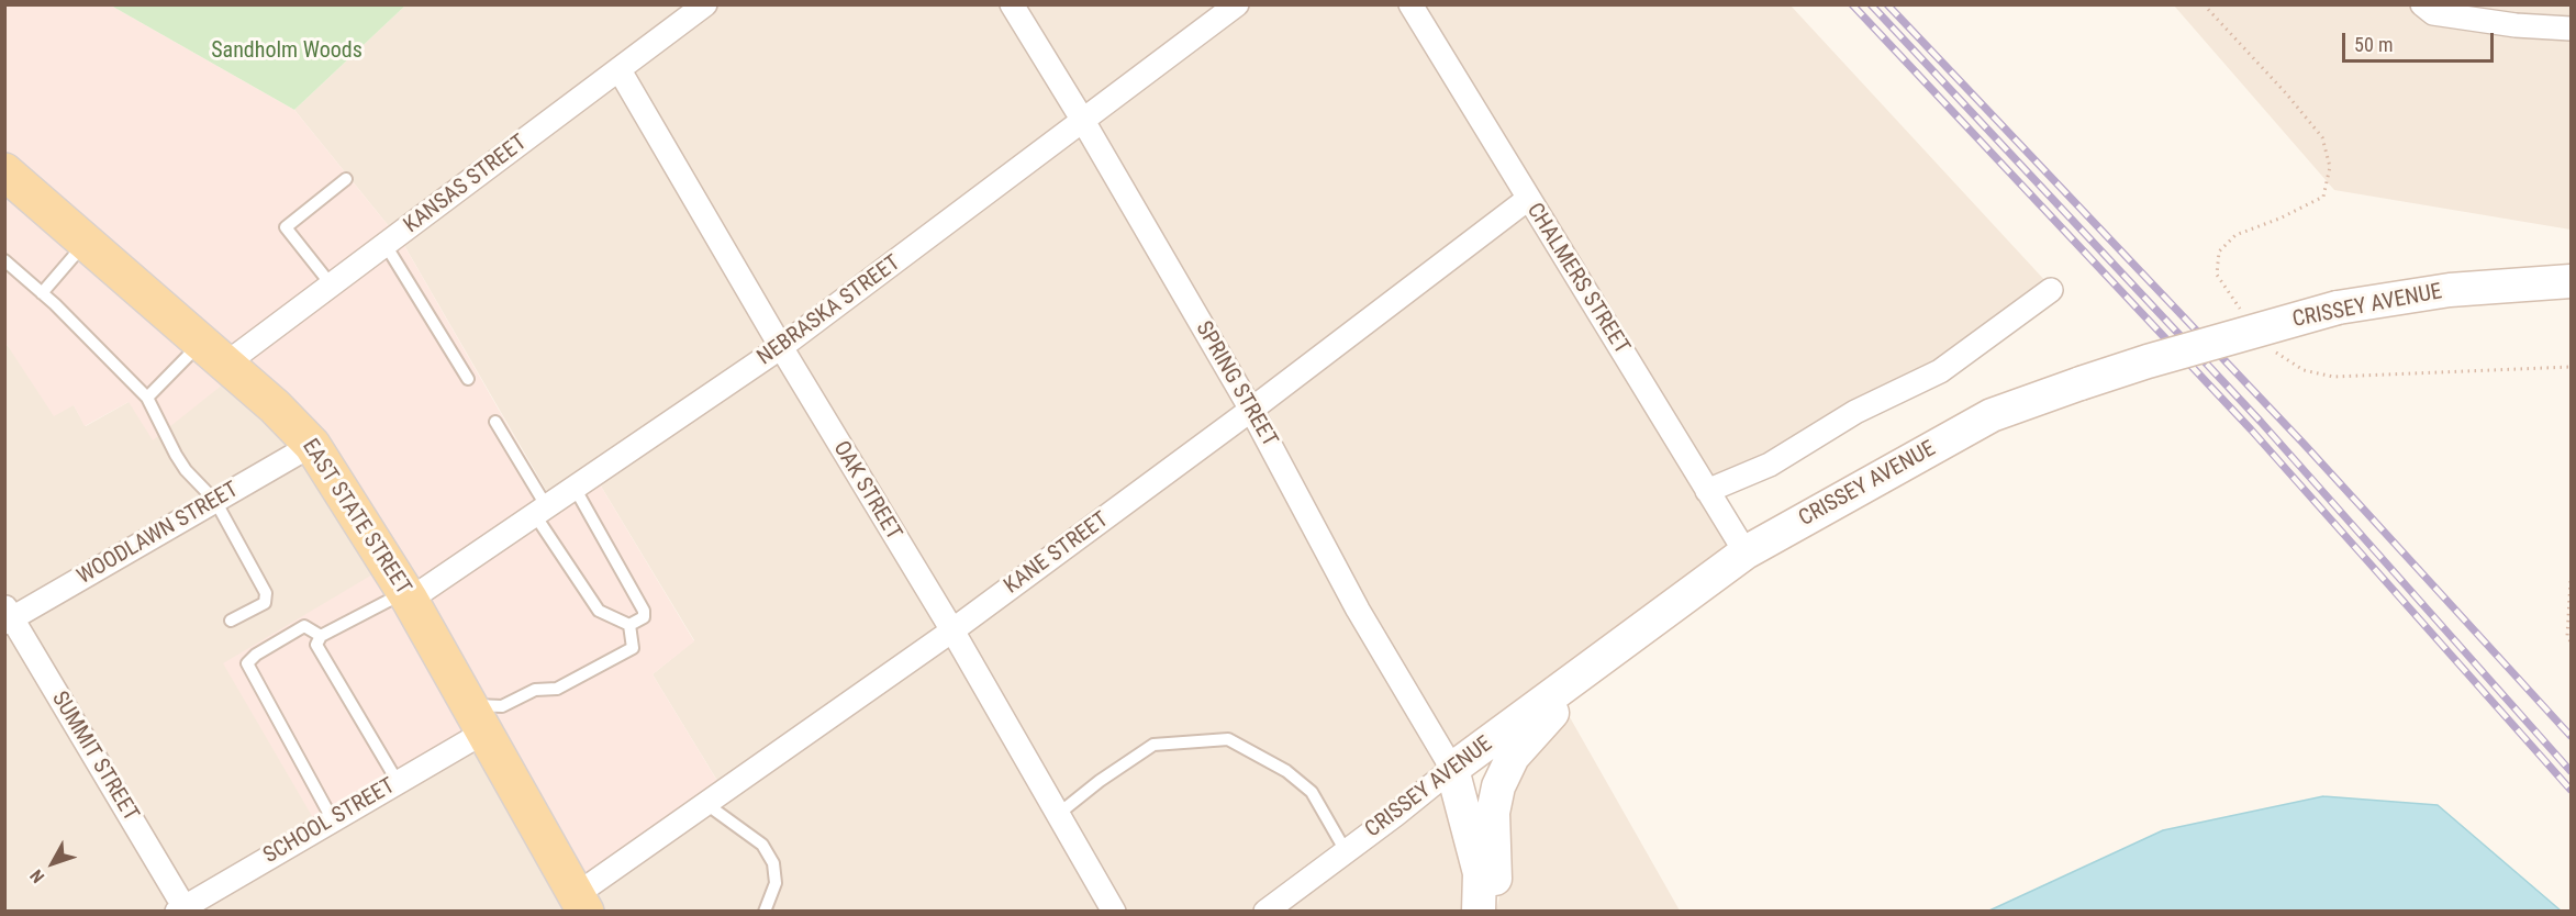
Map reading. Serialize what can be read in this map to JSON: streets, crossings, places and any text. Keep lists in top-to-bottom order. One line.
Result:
{"streets":{"main road":["CRISSEY AVENUE","EAST STATE STREET"],"street":["KANSAS STREET","CHALMERS STREET","NEBRASKA STREET","SPRING STREET","OAK STREET","WOODLAWN STREET","KANE STREET","SUMMIT STREET","SCHOOL STREET"]},"crossings":[["KANSAS STREET","OAK STREET"],["KANSAS STREET","EAST STATE STREET"],["CHALMERS STREET","CRISSEY AVENUE"],["CHALMERS STREET","KANE STREET"],["CRISSEY AVENUE","SPRING STREET"],["NEBRASKA STREET","SPRING STREET"],["NEBRASKA STREET","OAK STREET"],["NEBRASKA STREET","EAST STATE STREET"],["SPRING STREET","KANE STREET"],["OAK STREET","KANE STREET"],["EAST STATE STREET","WOODLAWN STREET"],["EAST STATE STREET","KANE STREET"],["EAST STATE STREET","SCHOOL STREET"],["WOODLAWN STREET","SUMMIT STREET"],["SUMMIT STREET","SCHOOL STREET"]],"parks":["Sandholm Woods"],"scale_bar":"50 m","north":"bottom left"}
